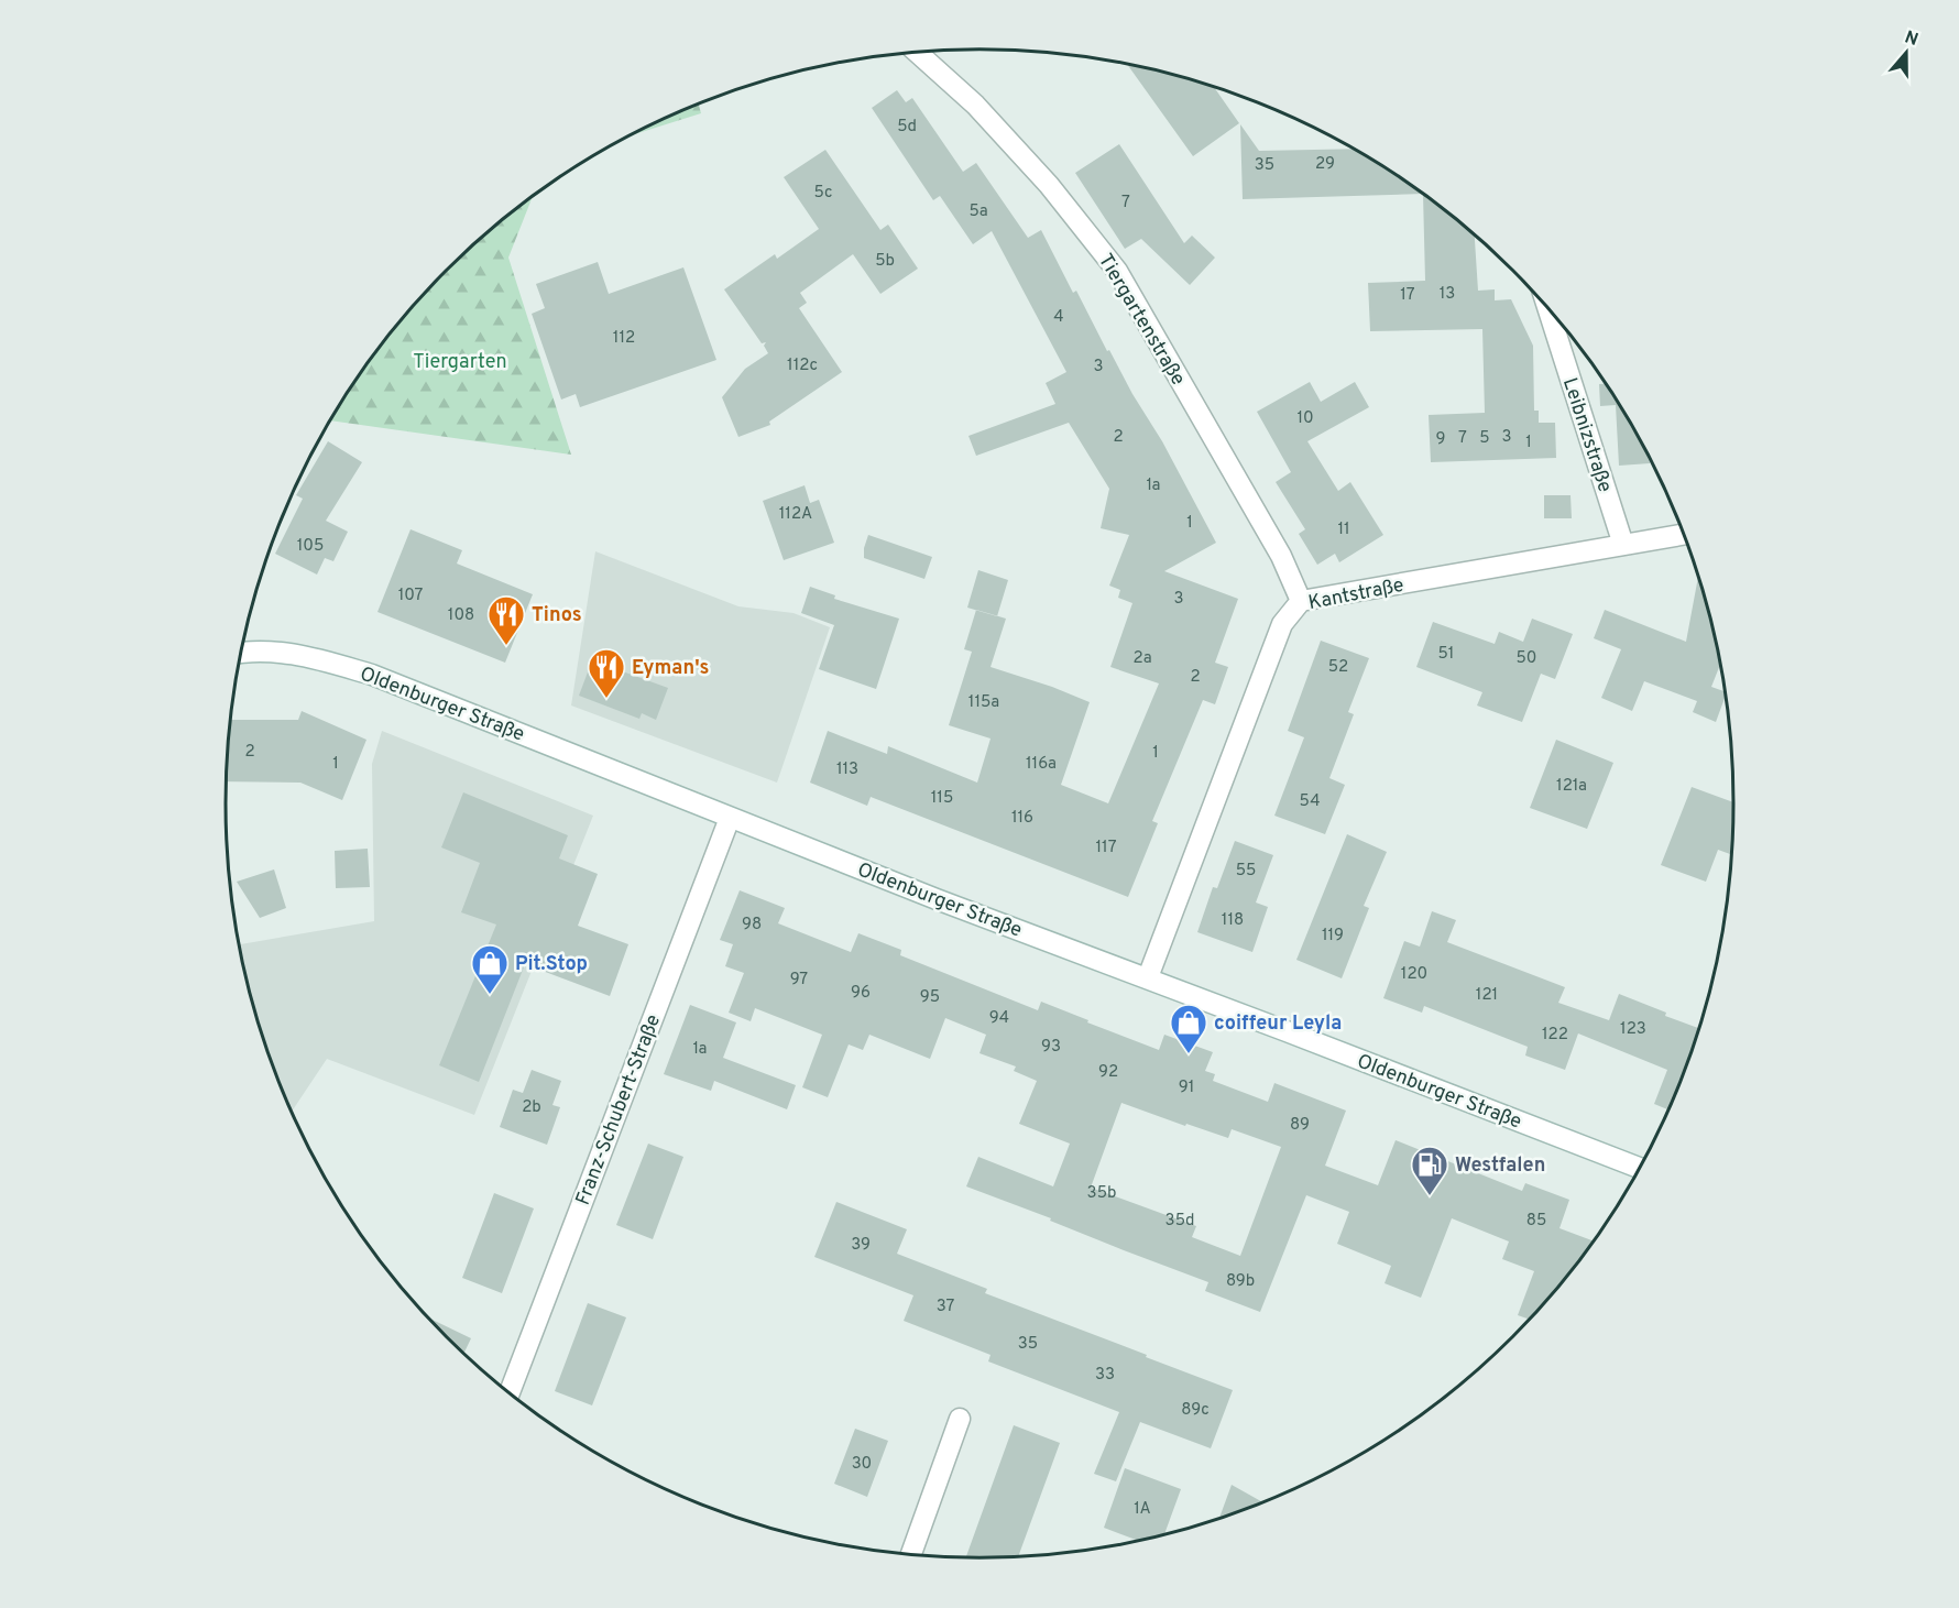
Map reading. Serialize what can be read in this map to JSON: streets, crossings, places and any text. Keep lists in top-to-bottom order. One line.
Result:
{"streets":{"street":["Tiergartenstraße","Leibnizstraße","Kantstraße","Oldenburger Straße","Franz-Schubert-Straße"]},"crossings":[["Tiergartenstraße","Kantstraße"],["Leibnizstraße","Kantstraße"],["Kantstraße","Oldenburger Straße"],["Oldenburger Straße","Franz-Schubert-Straße"]],"parks":["Tiergarten"],"places":{"restaurant":["Tinos","Eyman's"],"shop":["Pit.Stop","coiffeur Leyla"],"fuel station":["Westfalen"]},"house_numbers":["5d","29","35","5c","7","5a","5b","13","17","4","112","112c","3","10","2","3","7","5","9","1","1a","112A","1","11","105","107","3","108","51","2a","50","52","2","115a","2","1","1","116a","113","121a","115","54","116","117","55","118","98","119","120","97","96","121","95","94","123","122","93","1a","92","91","2b","89","35b","35d","85","39","89b","37","35","33","89c","30","1A"],"north":"top"}
